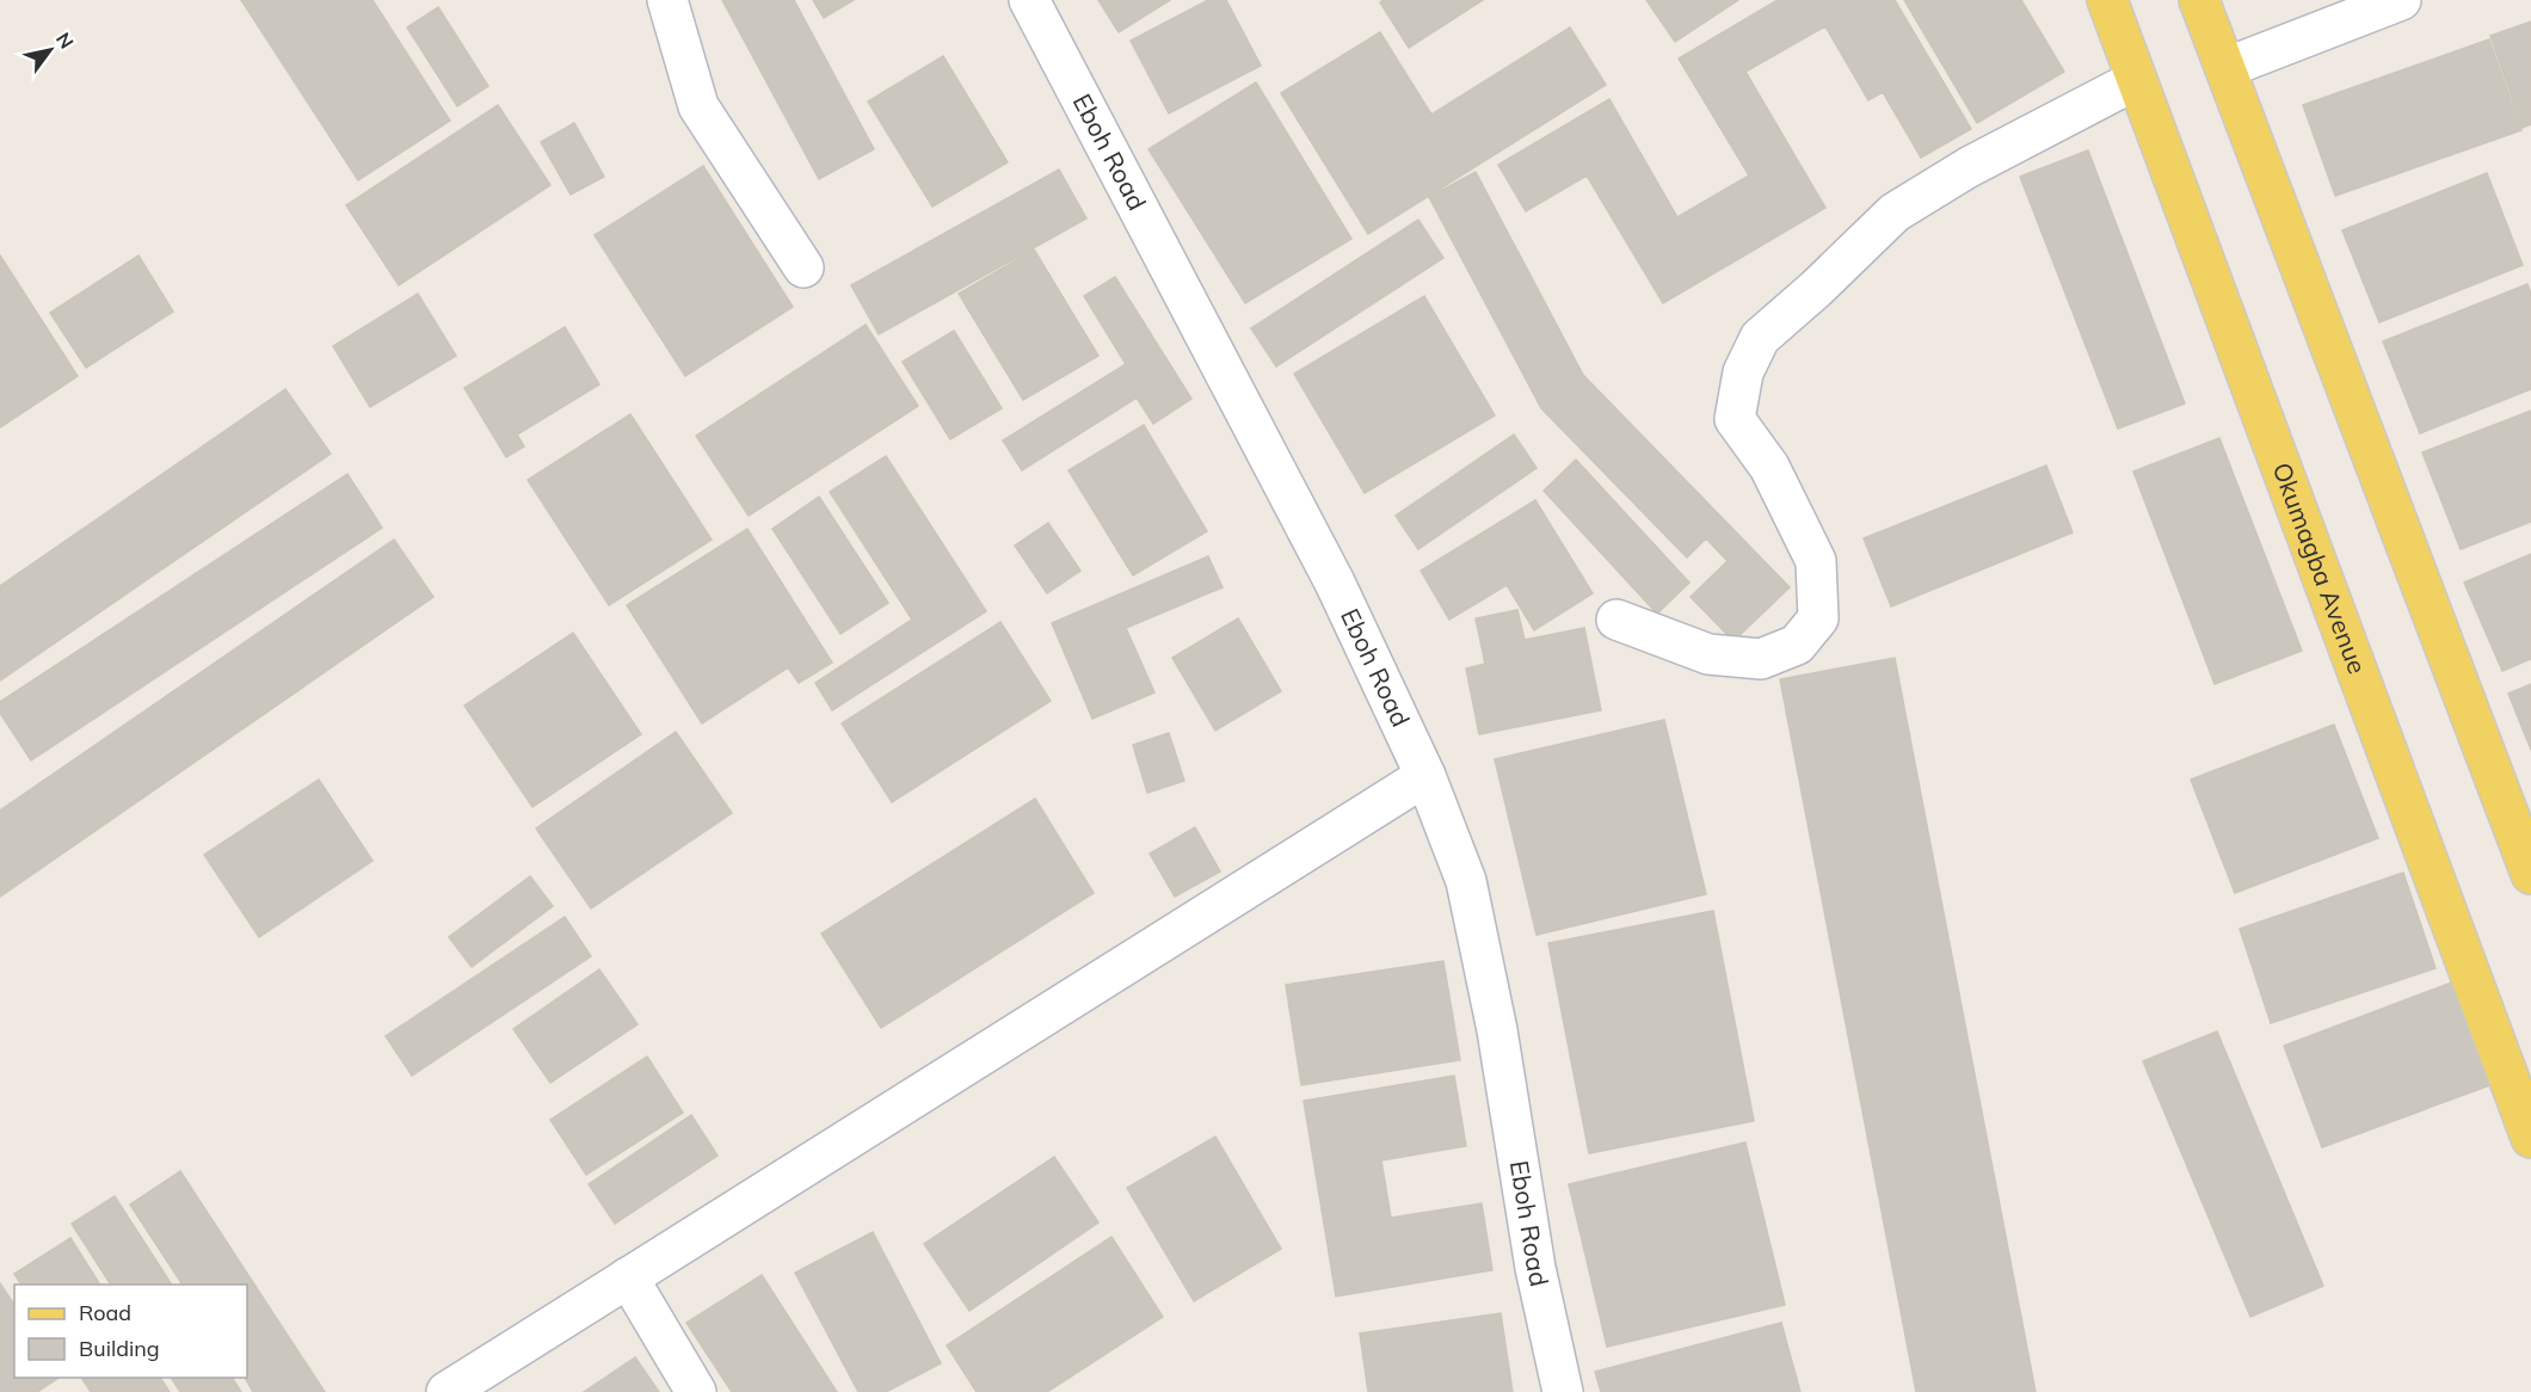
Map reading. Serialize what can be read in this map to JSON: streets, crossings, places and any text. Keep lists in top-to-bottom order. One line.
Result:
{"streets":{"main road":["Okumagba Avenue"],"street":["Eboh Road"]},"legend":["Road","Building"],"north":"top right"}
